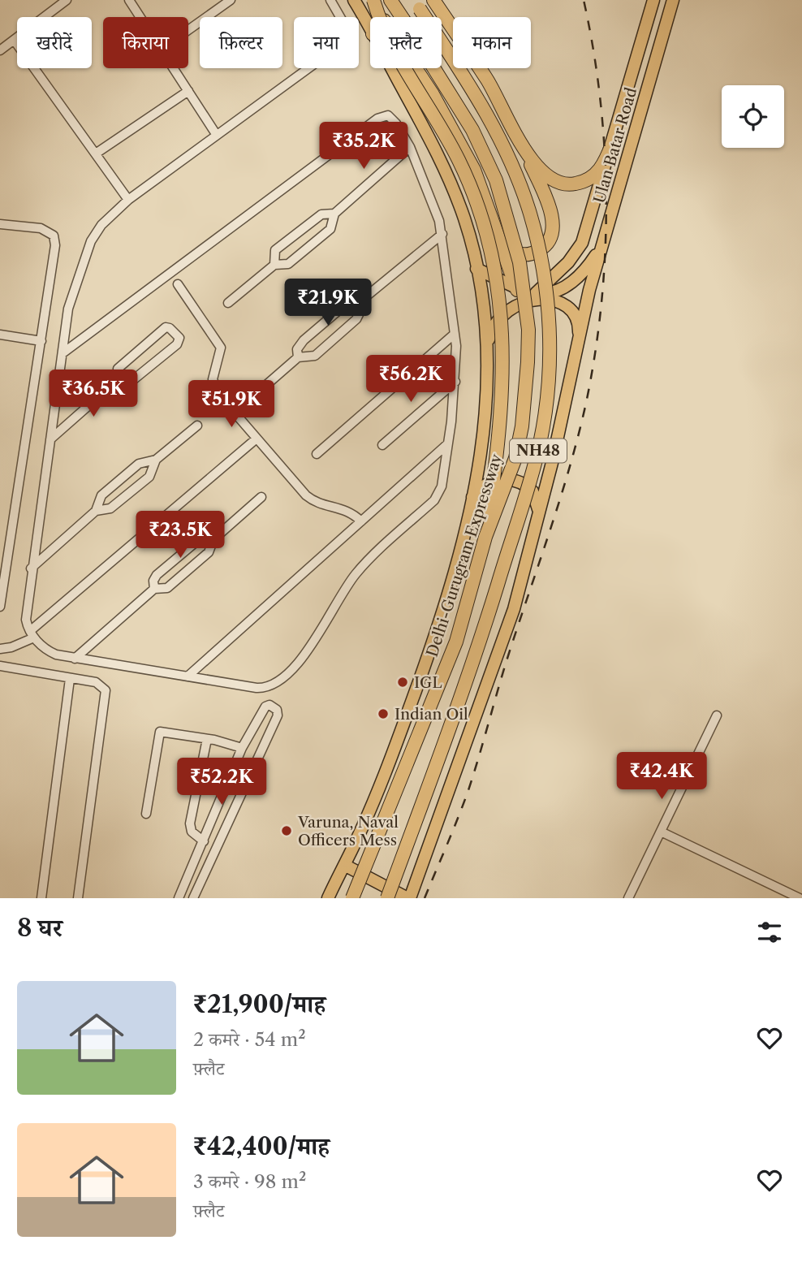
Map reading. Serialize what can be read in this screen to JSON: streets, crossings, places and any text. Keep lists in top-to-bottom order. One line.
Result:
{"streets":{"highway":["NH48","Delhi-Gurugram Expressway"],"main road":["Ulan Batar Road"]},"places":["IGL","Indian Oil","Varuna, Naval Officers Mess"],"page":{"chip":["खरीदें","किराया","फ़िल्टर","नया","फ़्लैट","मकान"],"price":["₹35.2K","₹21.9K","₹56.2K","₹36.5K","₹51.9K","₹23.5K","₹42.4K","₹52.2K"],"heading":"8 घर","list":[{"name":"₹21,900/माह","note":"2 कमरे · 54 m² · फ़्लैट"},{"name":"₹42,400/माह","note":"3 कमरे · 98 m² · फ़्लैट"}]}}
